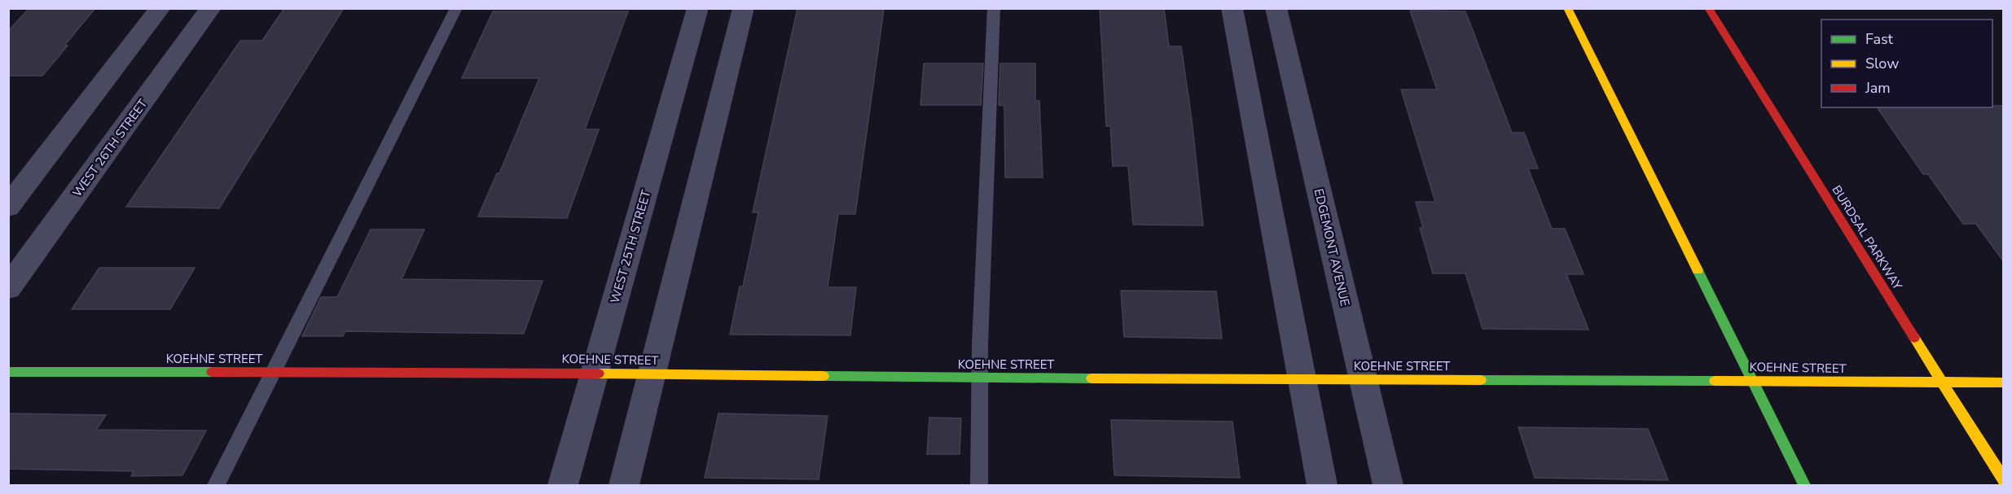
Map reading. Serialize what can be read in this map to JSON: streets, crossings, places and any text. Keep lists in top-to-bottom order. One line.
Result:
{"streets":{"street":["WEST 26TH STREET","BURDSAL PARKWAY","WEST 25TH STREET","EDGEMONT AVENUE","KOEHNE STREET"]},"crossings":[["BURDSAL PARKWAY","KOEHNE STREET"],["WEST 25TH STREET","KOEHNE STREET"],["EDGEMONT AVENUE","KOEHNE STREET"]],"legend":["Fast","Slow","Jam"]}
